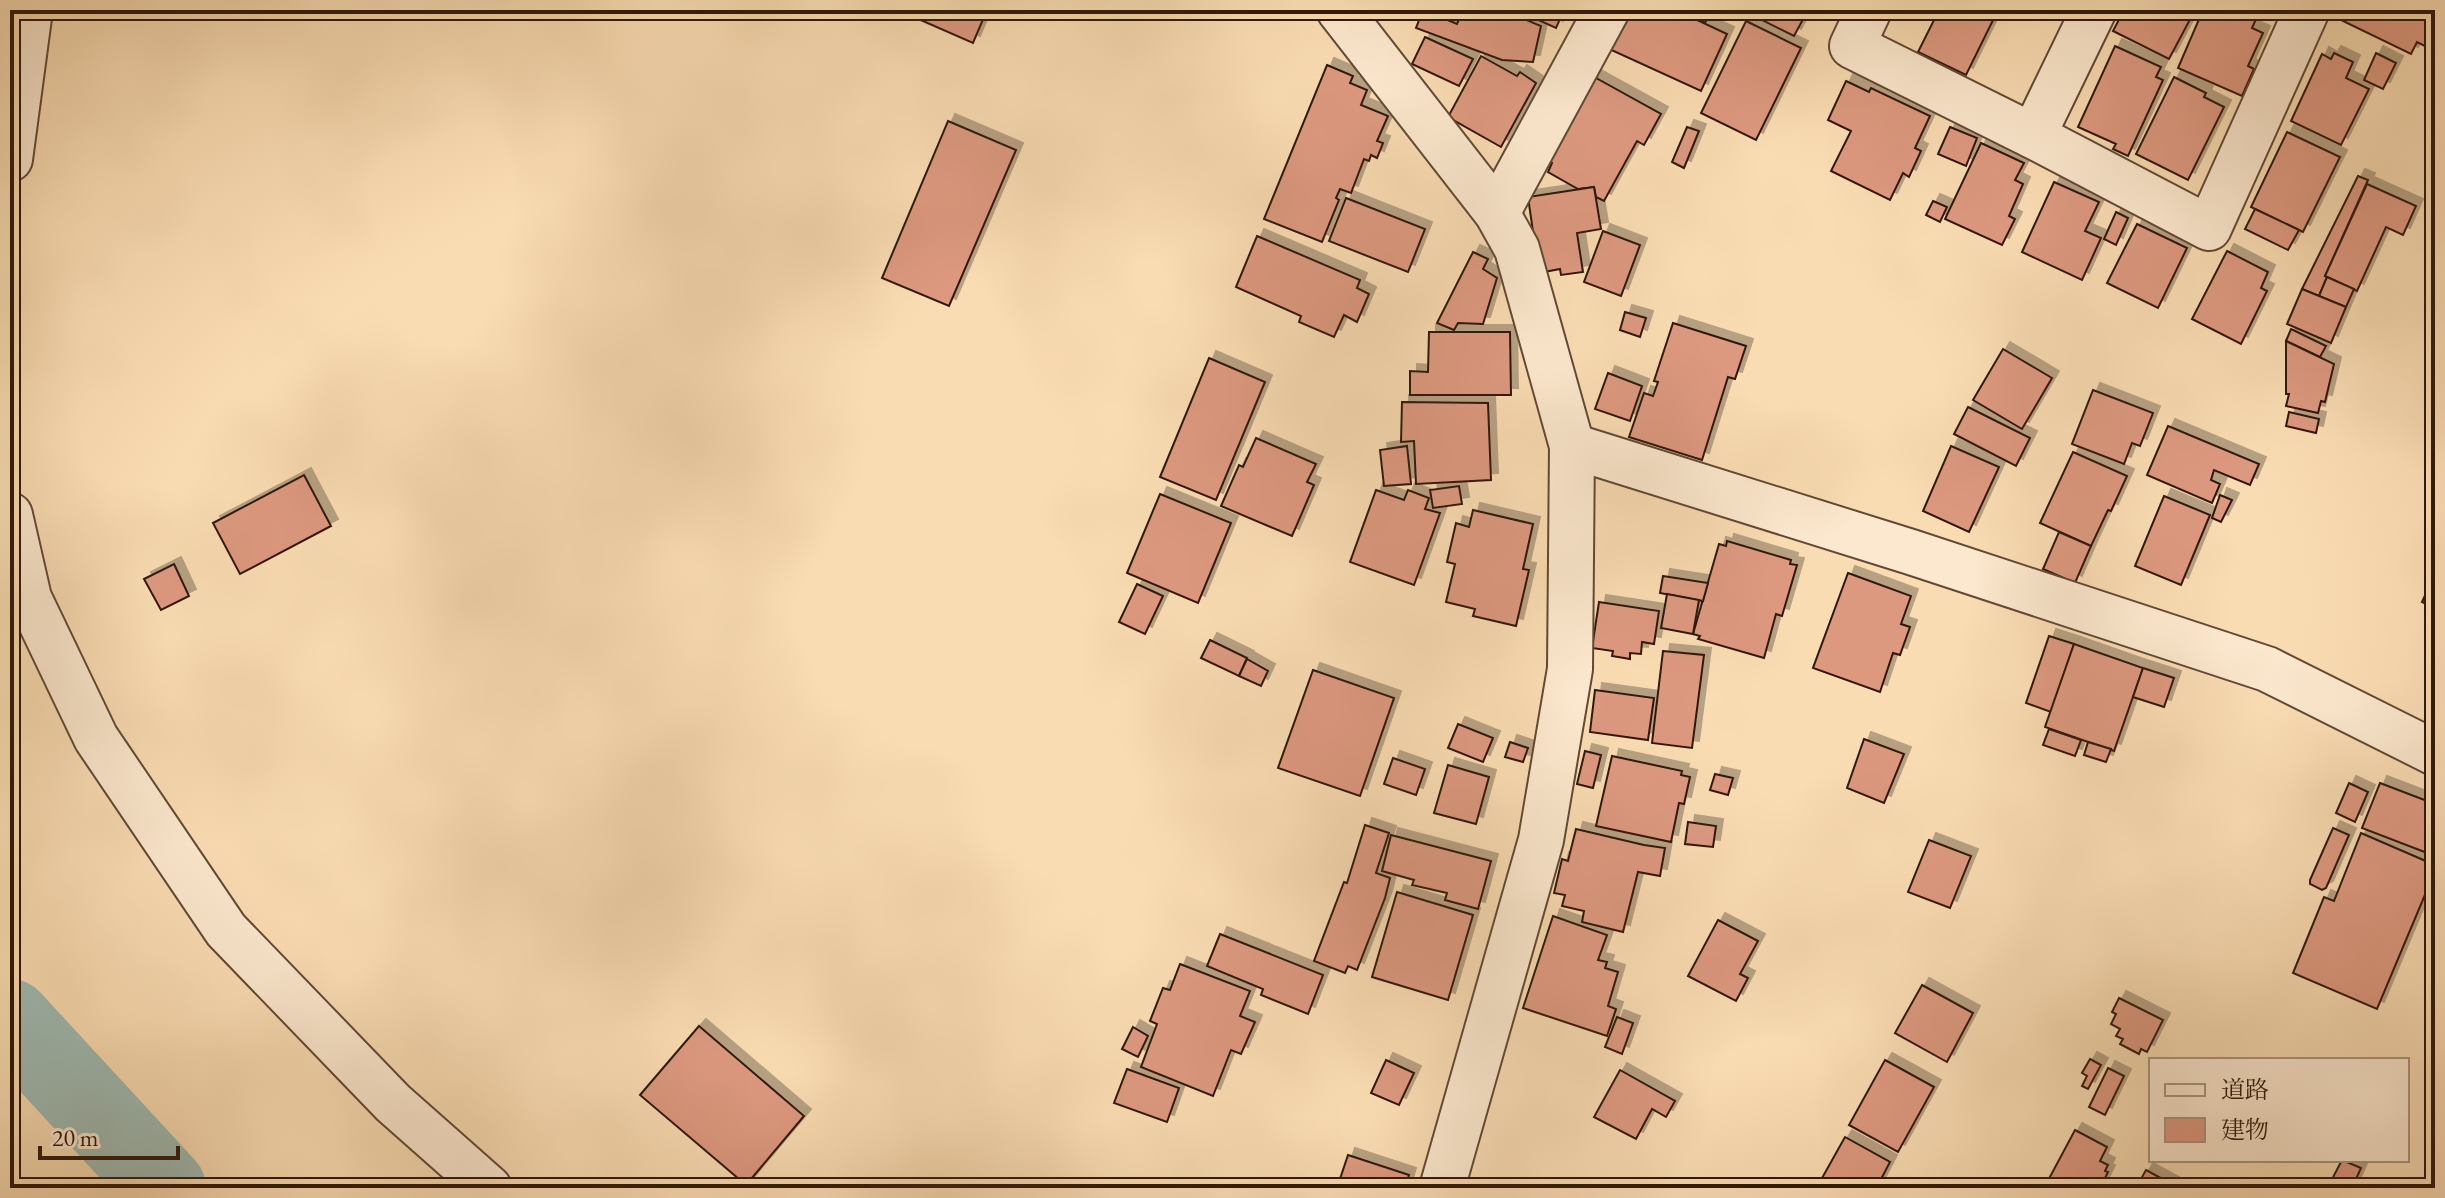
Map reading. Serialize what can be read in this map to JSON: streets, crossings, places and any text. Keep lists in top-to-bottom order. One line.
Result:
{"legend":["道路","建物"],"scale_bar":"20 m"}
